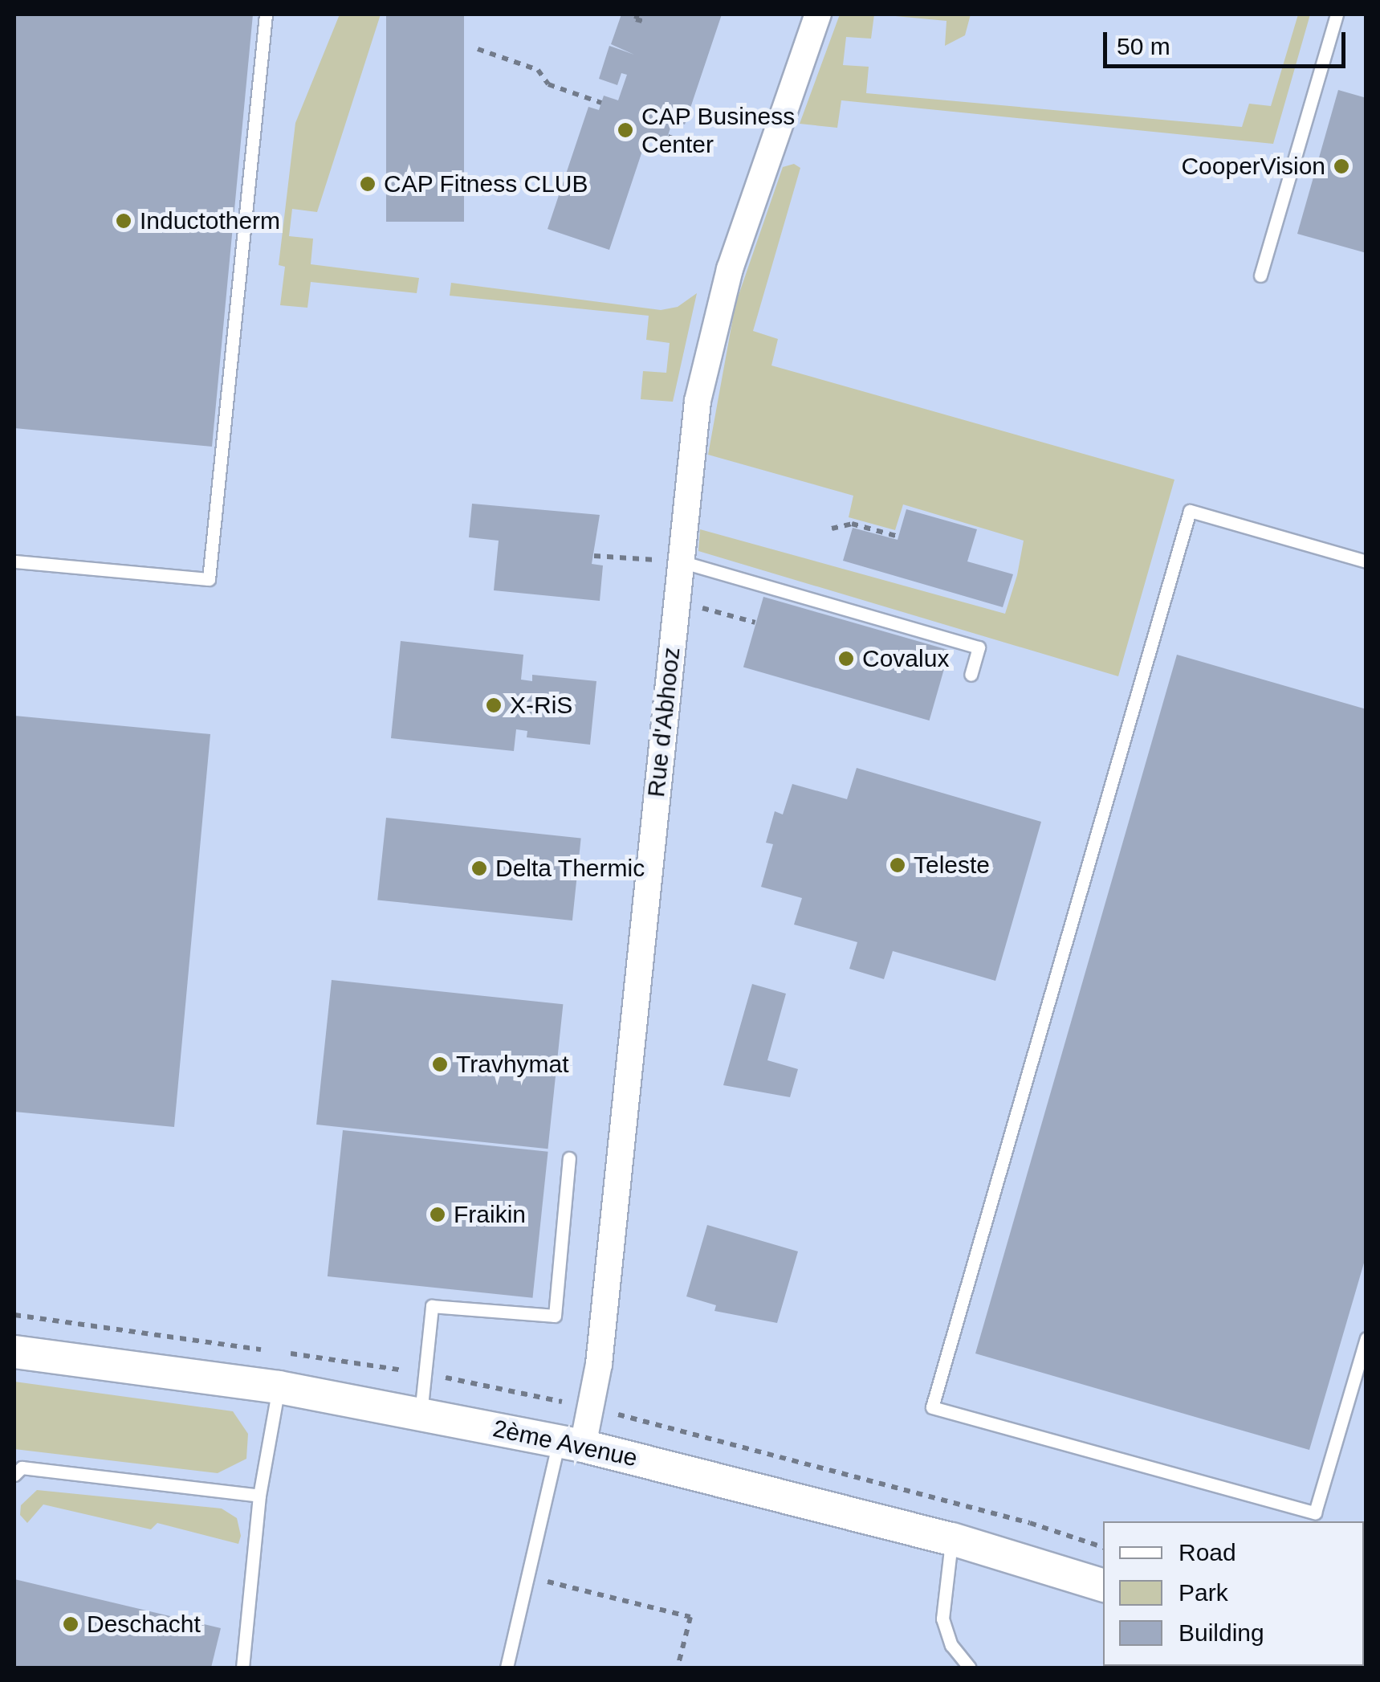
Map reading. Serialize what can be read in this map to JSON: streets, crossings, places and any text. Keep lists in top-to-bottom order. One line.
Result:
{"streets":{"street":["Rue d'Abhooz","2ème Avenue"]},"crossings":[["Rue d'Abhooz","2ème Avenue"]],"places":["CAP Business Center","CooperVision","CAP Fitness CLUB","Inductotherm","Covalux","X-RiS","Teleste","Delta Thermic","Travhymat","Fraikin","Deschacht"],"legend":["Road","Park","Building"],"scale_bar":"50 m"}
